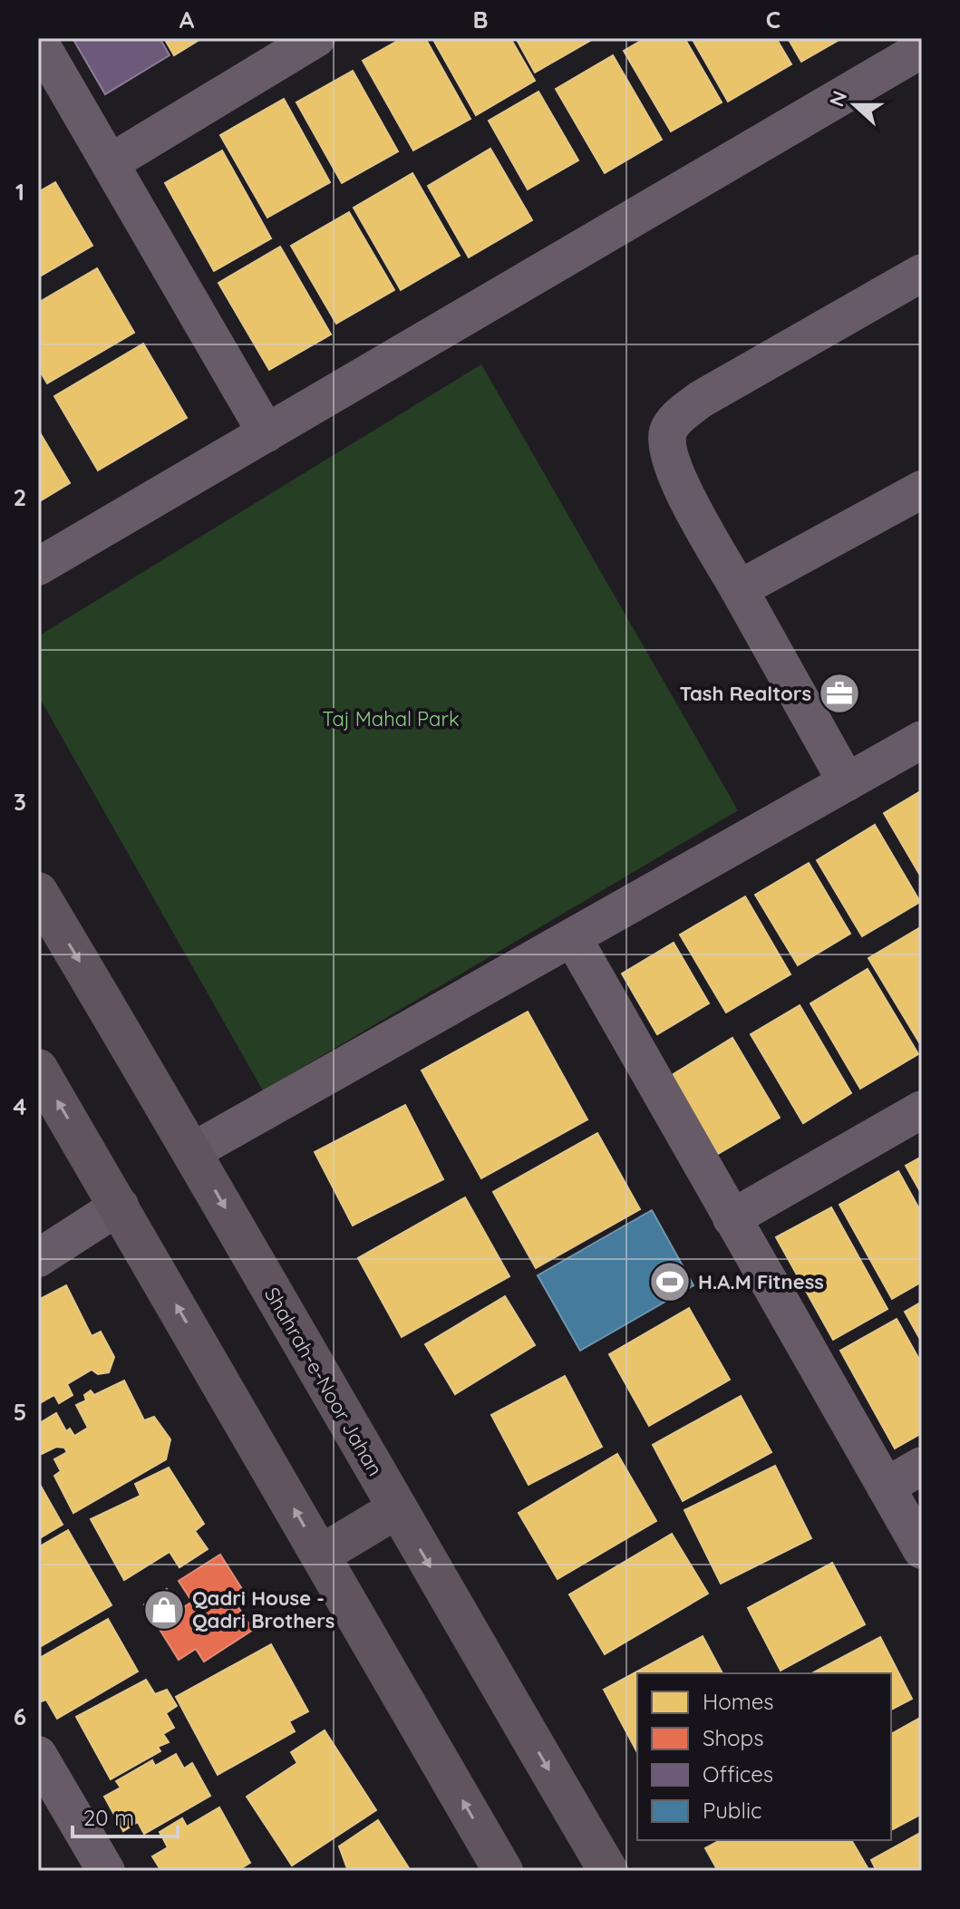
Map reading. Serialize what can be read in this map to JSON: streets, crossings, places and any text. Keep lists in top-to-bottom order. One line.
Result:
{"streets":{"main road":["Shahrah-e-Noor Jahan"]},"parks":["Taj Mahal Park"],"places":{"office":["Tash Realtors"],"sports":["H.A.M Fitness"],"shop":["Qadri House - Qadri Brothers"]},"legend":["Homes","Shops","Offices","Public"],"scale_bar":"20 m","north":"left","grid":{"columns":["A","B","C"],"rows":["1","2","3","4","5","6"]}}
